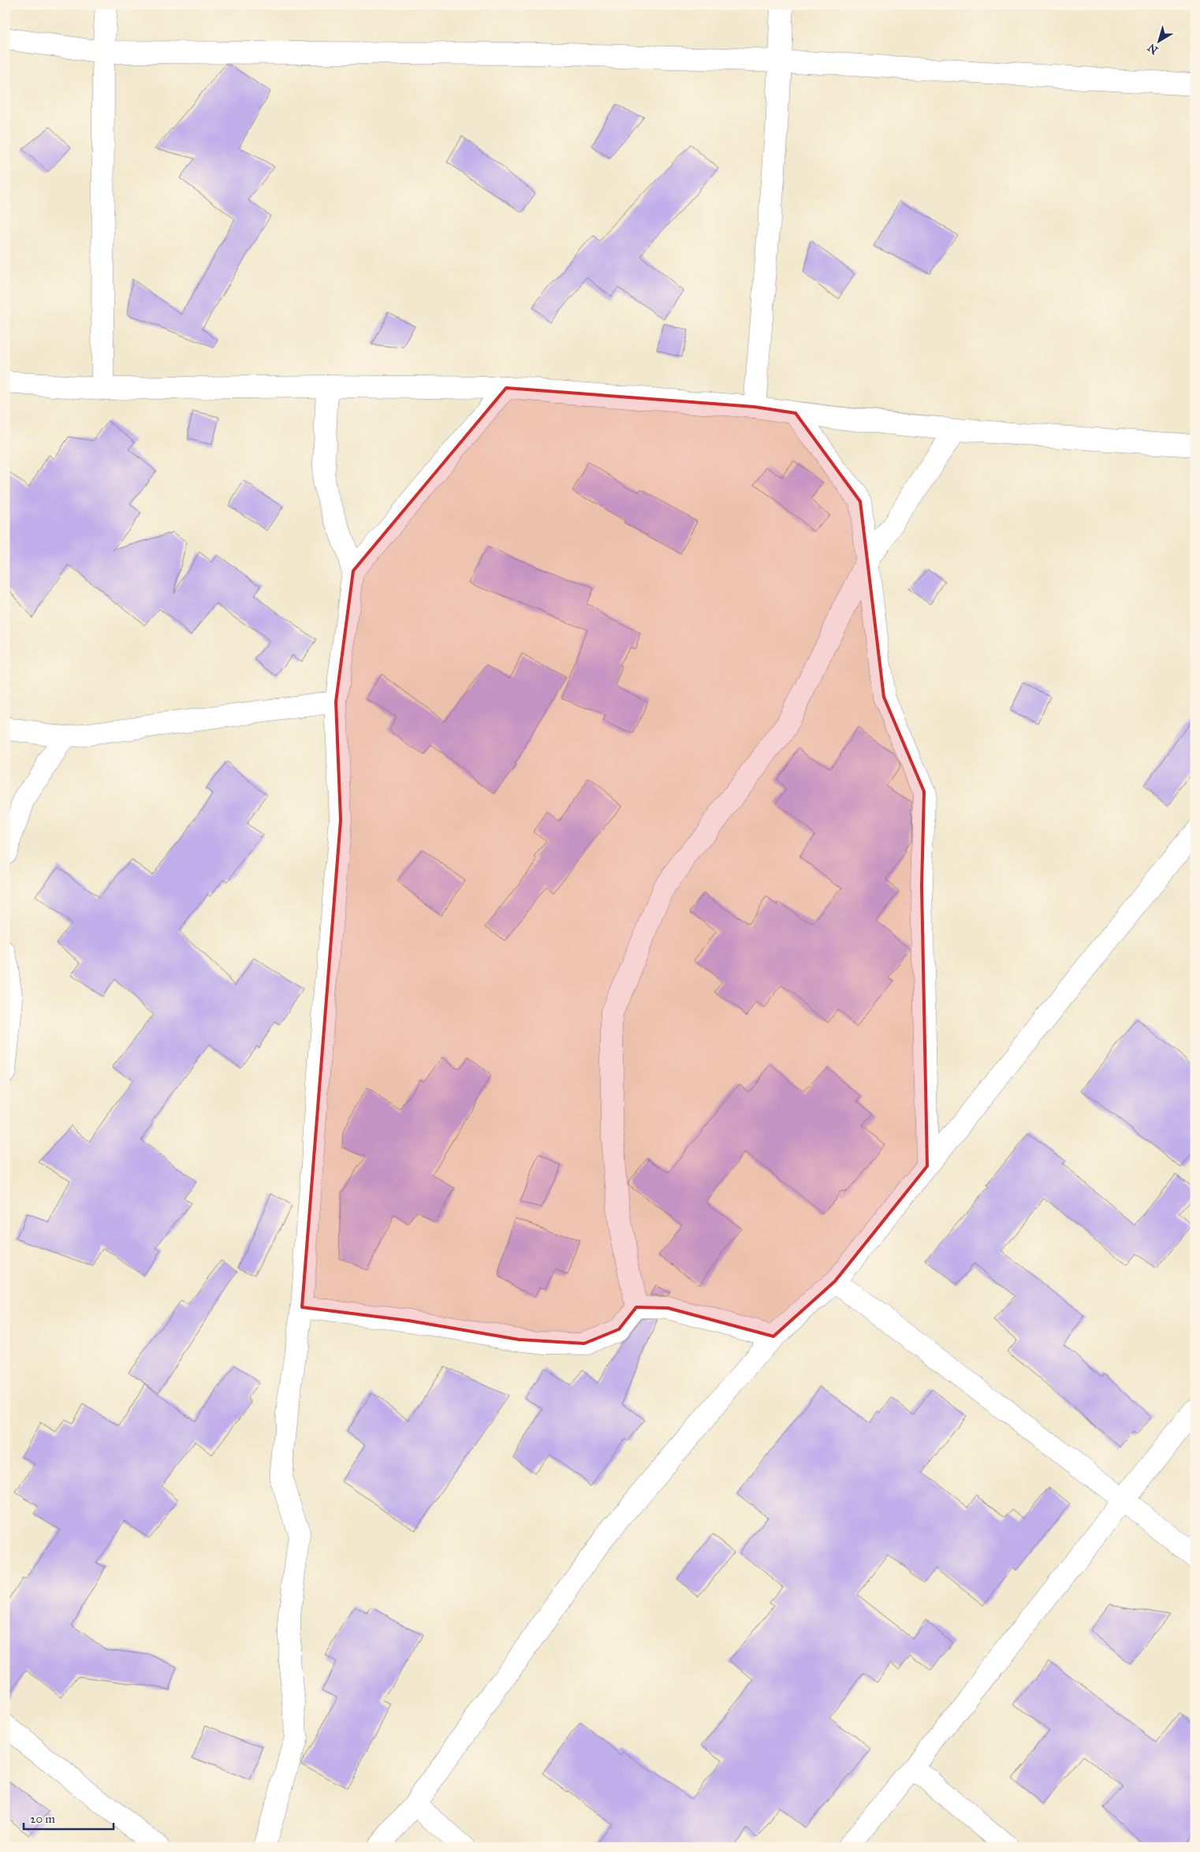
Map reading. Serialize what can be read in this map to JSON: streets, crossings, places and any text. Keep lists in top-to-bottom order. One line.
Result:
{"scale_bar":"20 m","north":"bottom left"}
